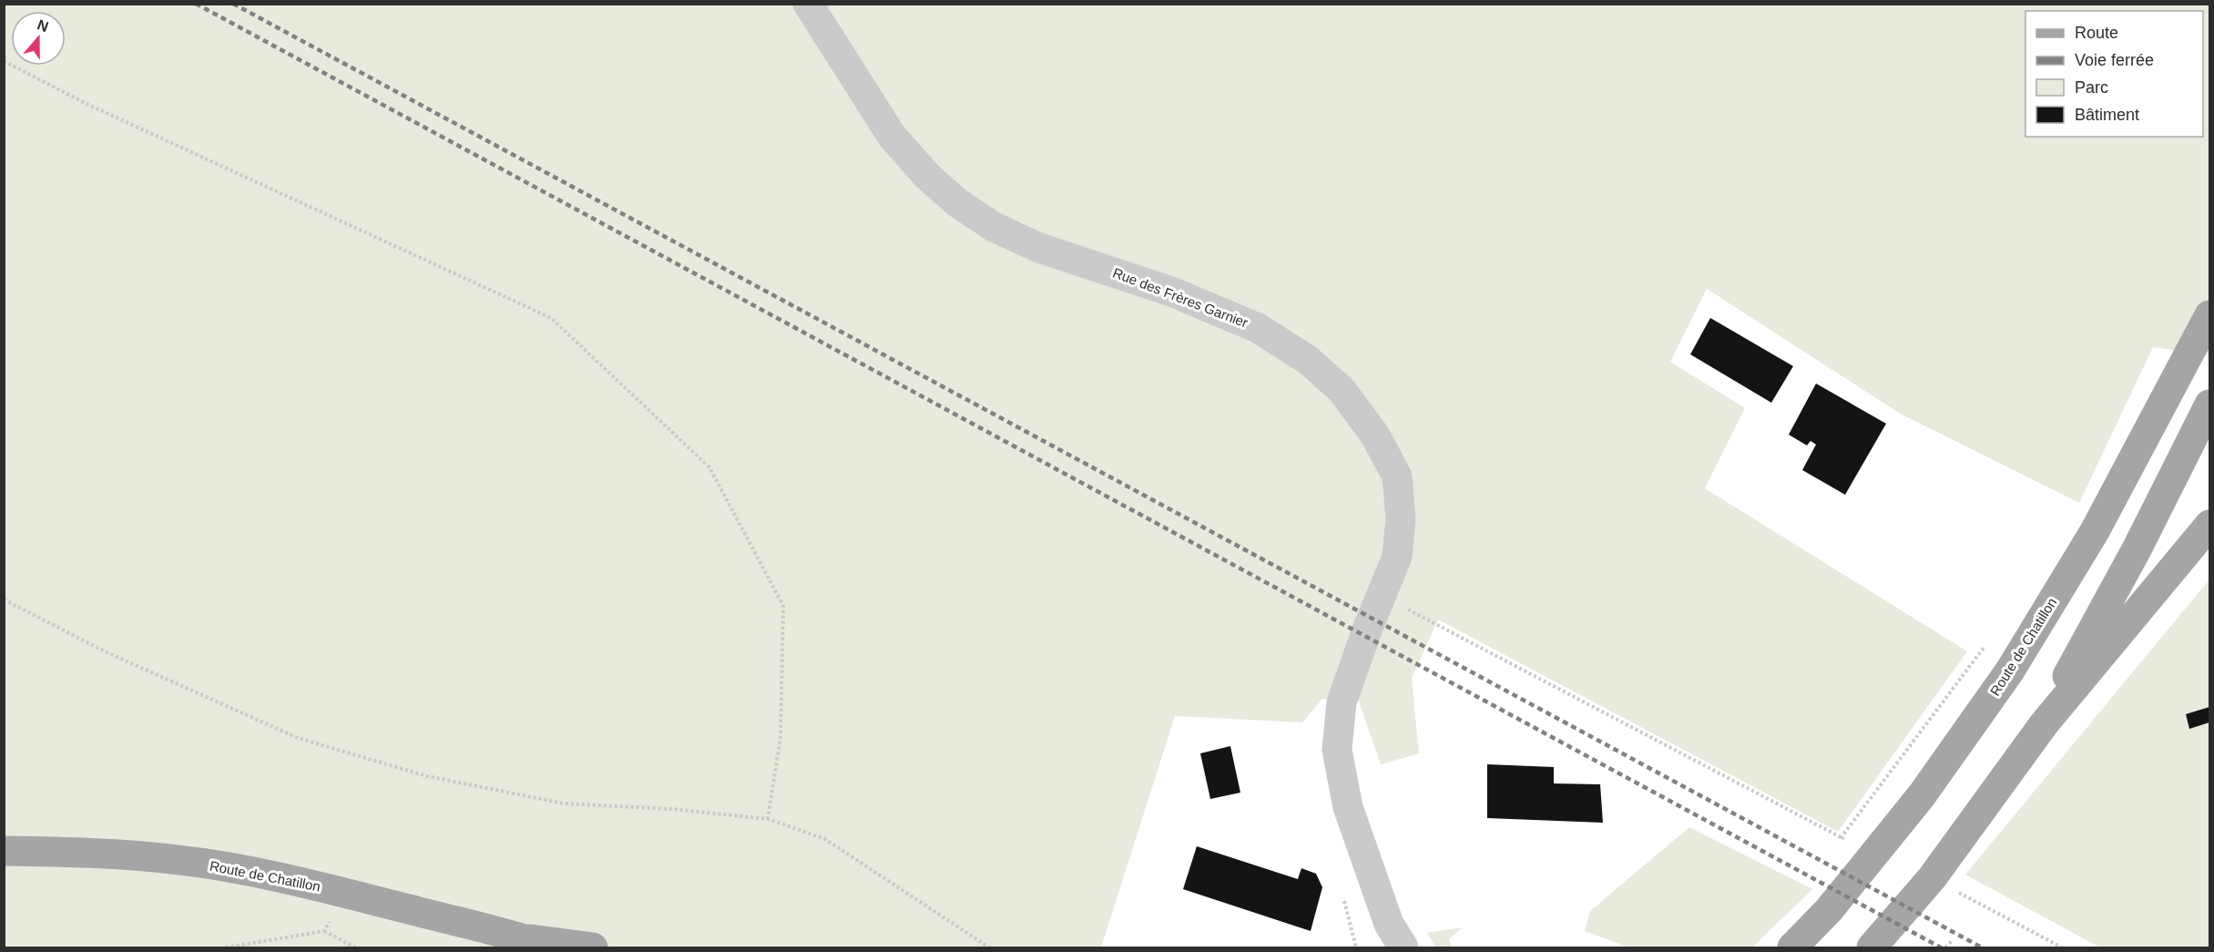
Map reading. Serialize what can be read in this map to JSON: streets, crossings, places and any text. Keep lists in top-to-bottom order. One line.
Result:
{"streets":{"main road":["Route de Chatillon"],"street":["Rue des Frères Garnier"]},"legend":["Route","Voie ferrée","Parc","Bâtiment"],"north":"top"}
